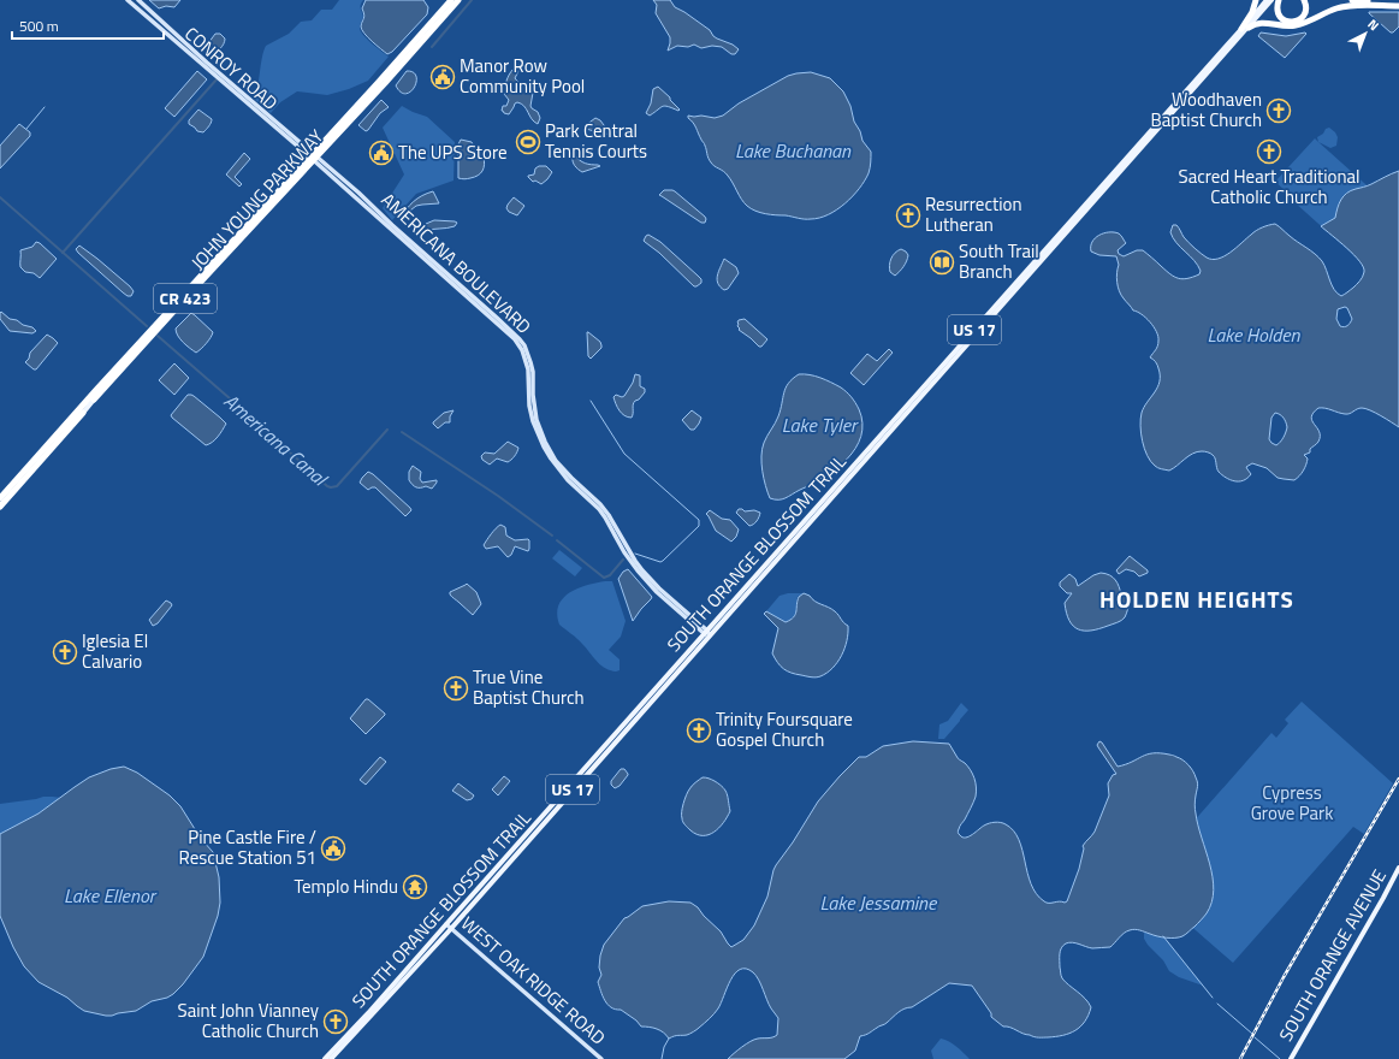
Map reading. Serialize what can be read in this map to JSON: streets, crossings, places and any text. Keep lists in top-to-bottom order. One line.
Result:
{"streets":{"highway":["JOHN YOUNG PARKWAY","CR 423"],"main road":["CONROY ROAD","AMERICANA BOULEVARD","US 17","SOUTH ORANGE BLOSSOM TRAIL","SOUTH ORANGE AVENUE","WEST OAK RIDGE ROAD"]},"crossings":[["CONROY ROAD","JOHN YOUNG PARKWAY"],["CONROY ROAD","AMERICANA BOULEVARD"],["JOHN YOUNG PARKWAY","AMERICANA BOULEVARD"],["AMERICANA BOULEVARD","SOUTH ORANGE BLOSSOM TRAIL"],["SOUTH ORANGE BLOSSOM TRAIL","WEST OAK RIDGE ROAD"]],"districts":["HOLDEN HEIGHTS"],"water":["Lake Buchanan","Lake Holden","Lake Tyler","Americana Canal","Lake Ellenor","Lake Jessamine"],"parks":["Cypress Grove Park"],"places":{"public building":["Manor Row Community Pool","The UPS Store","Pine Castle Fire / Rescue Station 51"],"church":["Woodhaven Baptist Church","Sacred Heart Traditional Catholic Church","Resurrection Lutheran","Iglesia El Calvario","True Vine Baptist Church","Trinity Foursquare Gospel Church","Saint John Vianney Catholic Church"],"sports":["Park Central Tennis Courts"],"library":["South Trail Branch"],"temple":["Templo Hindu"]},"scale_bar":"500 m","north":"top right"}
